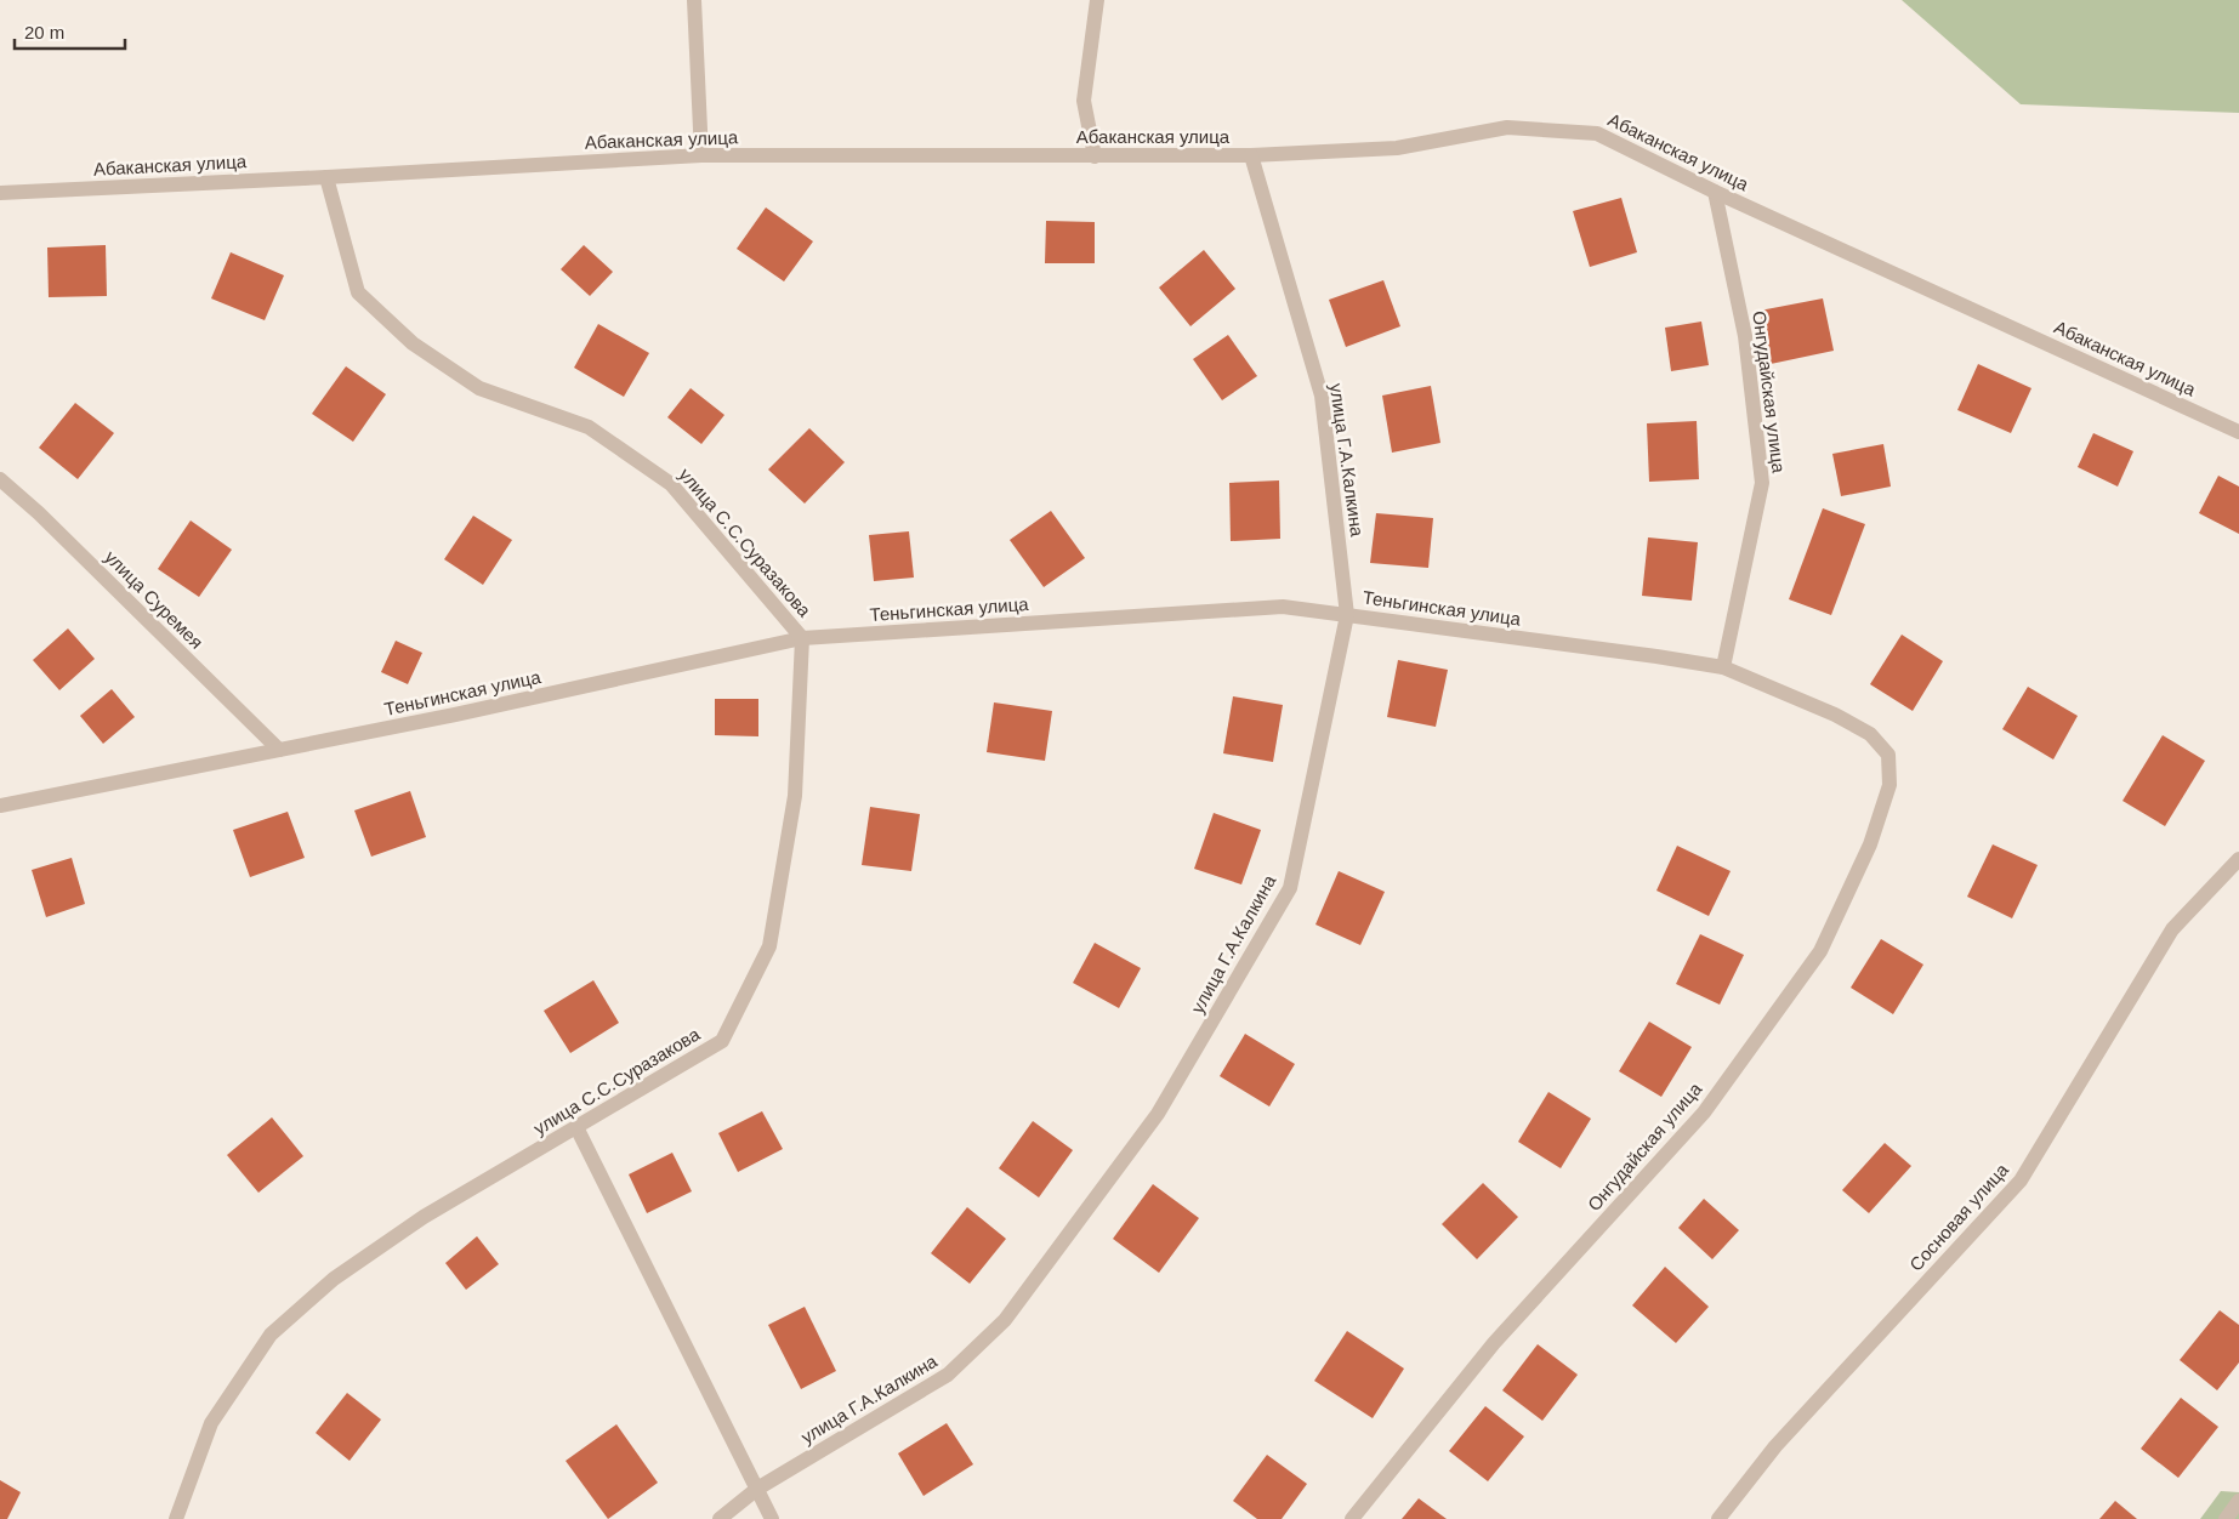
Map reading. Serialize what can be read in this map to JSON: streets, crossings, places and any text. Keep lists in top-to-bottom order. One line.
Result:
{"streets":{"street":["Абаканская улица","Онгудайская улица","улица Г.А.Калкина","улица С.С.Суразакова","улица Суремея","Теньгинская улица","Сосновая улица"]},"crossings":[["Абаканская улица","Онгудайская улица"],["Абаканская улица","улица Г.А.Калкина"],["Абаканская улица","улица С.С.Суразакова"],["Онгудайская улица","Теньгинская улица"],["улица Г.А.Калкина","Теньгинская улица"],["улица С.С.Суразакова","Теньгинская улица"],["улица Суремея","Теньгинская улица"]],"scale_bar":"20 m"}
